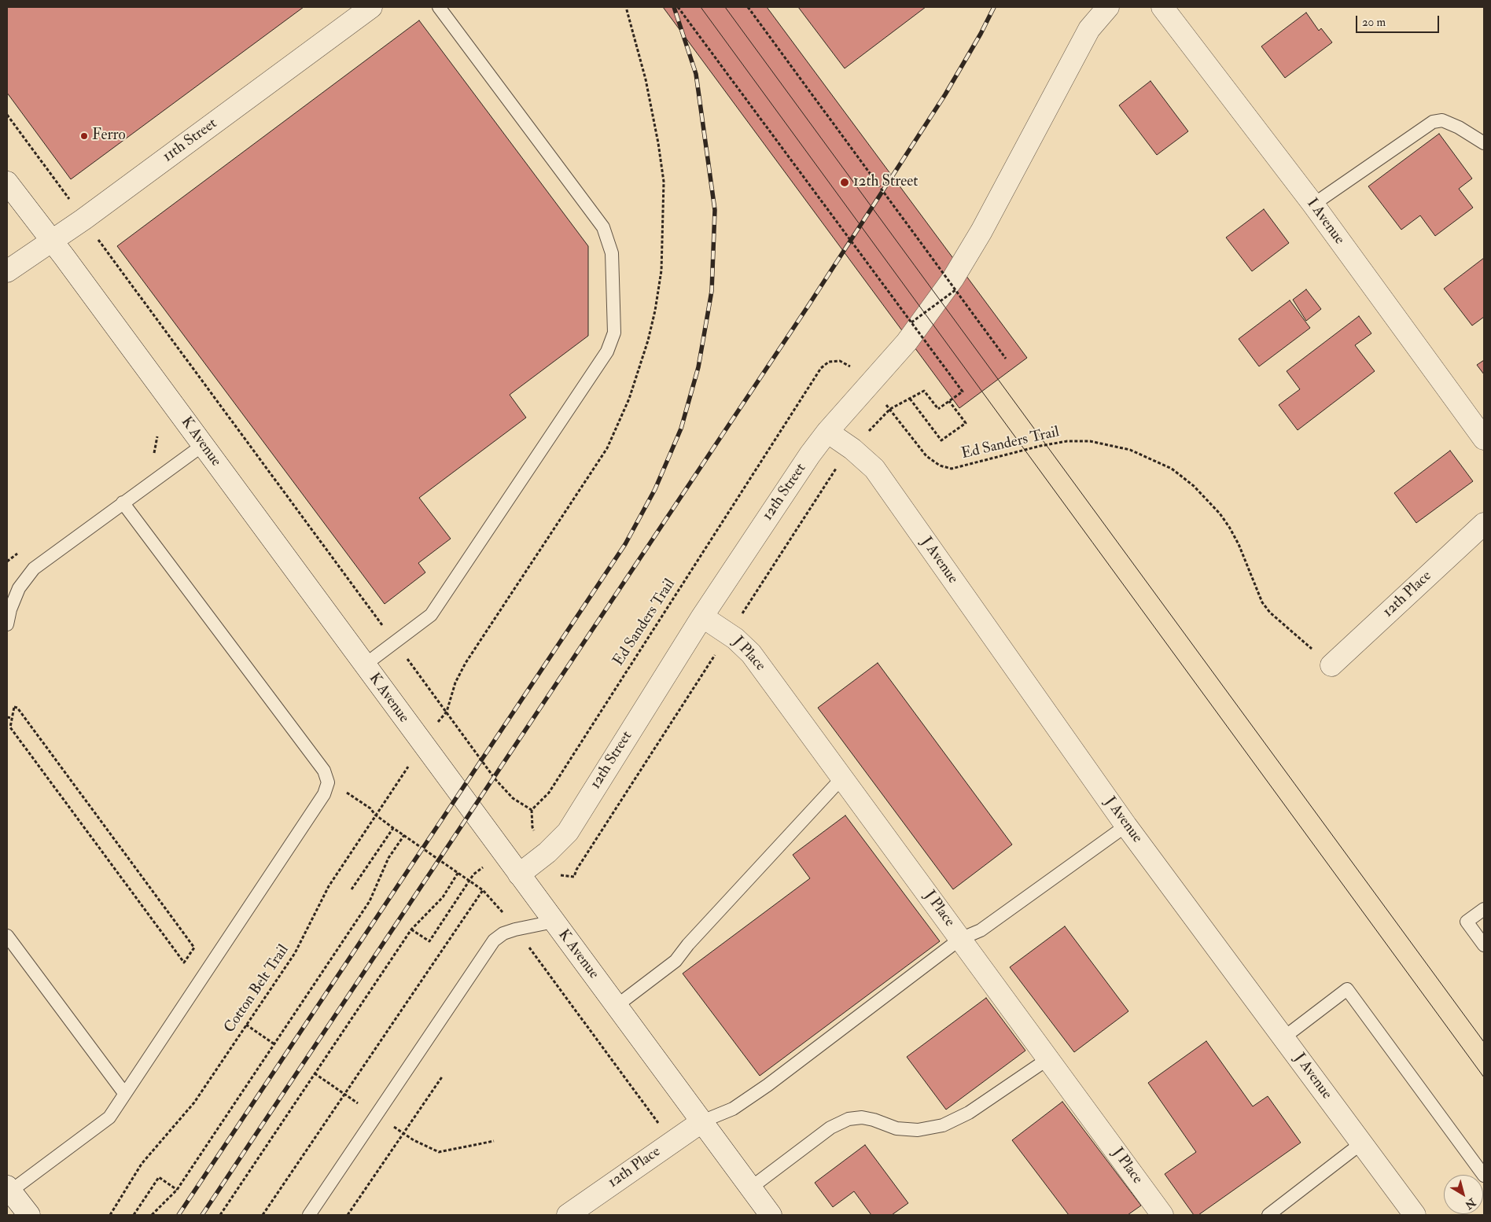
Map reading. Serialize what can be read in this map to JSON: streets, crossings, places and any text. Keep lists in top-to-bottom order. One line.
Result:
{"streets":{"street":["11th Street","I Avenue","K Avenue","12th Street","J Avenue","12th Place","J Place"],"path":["Ed Sanders Trail","Cotton Belt Trail"]},"crossings":[["11th Street","K Avenue"],["K Avenue","12th Street"],["K Avenue","12th Place"],["Ed Sanders Trail","12th Place"],["12th Street","J Avenue"],["12th Street","J Place"]],"places":["Ferro","12th Street"],"scale_bar":"20 m","north":"bottom right"}
